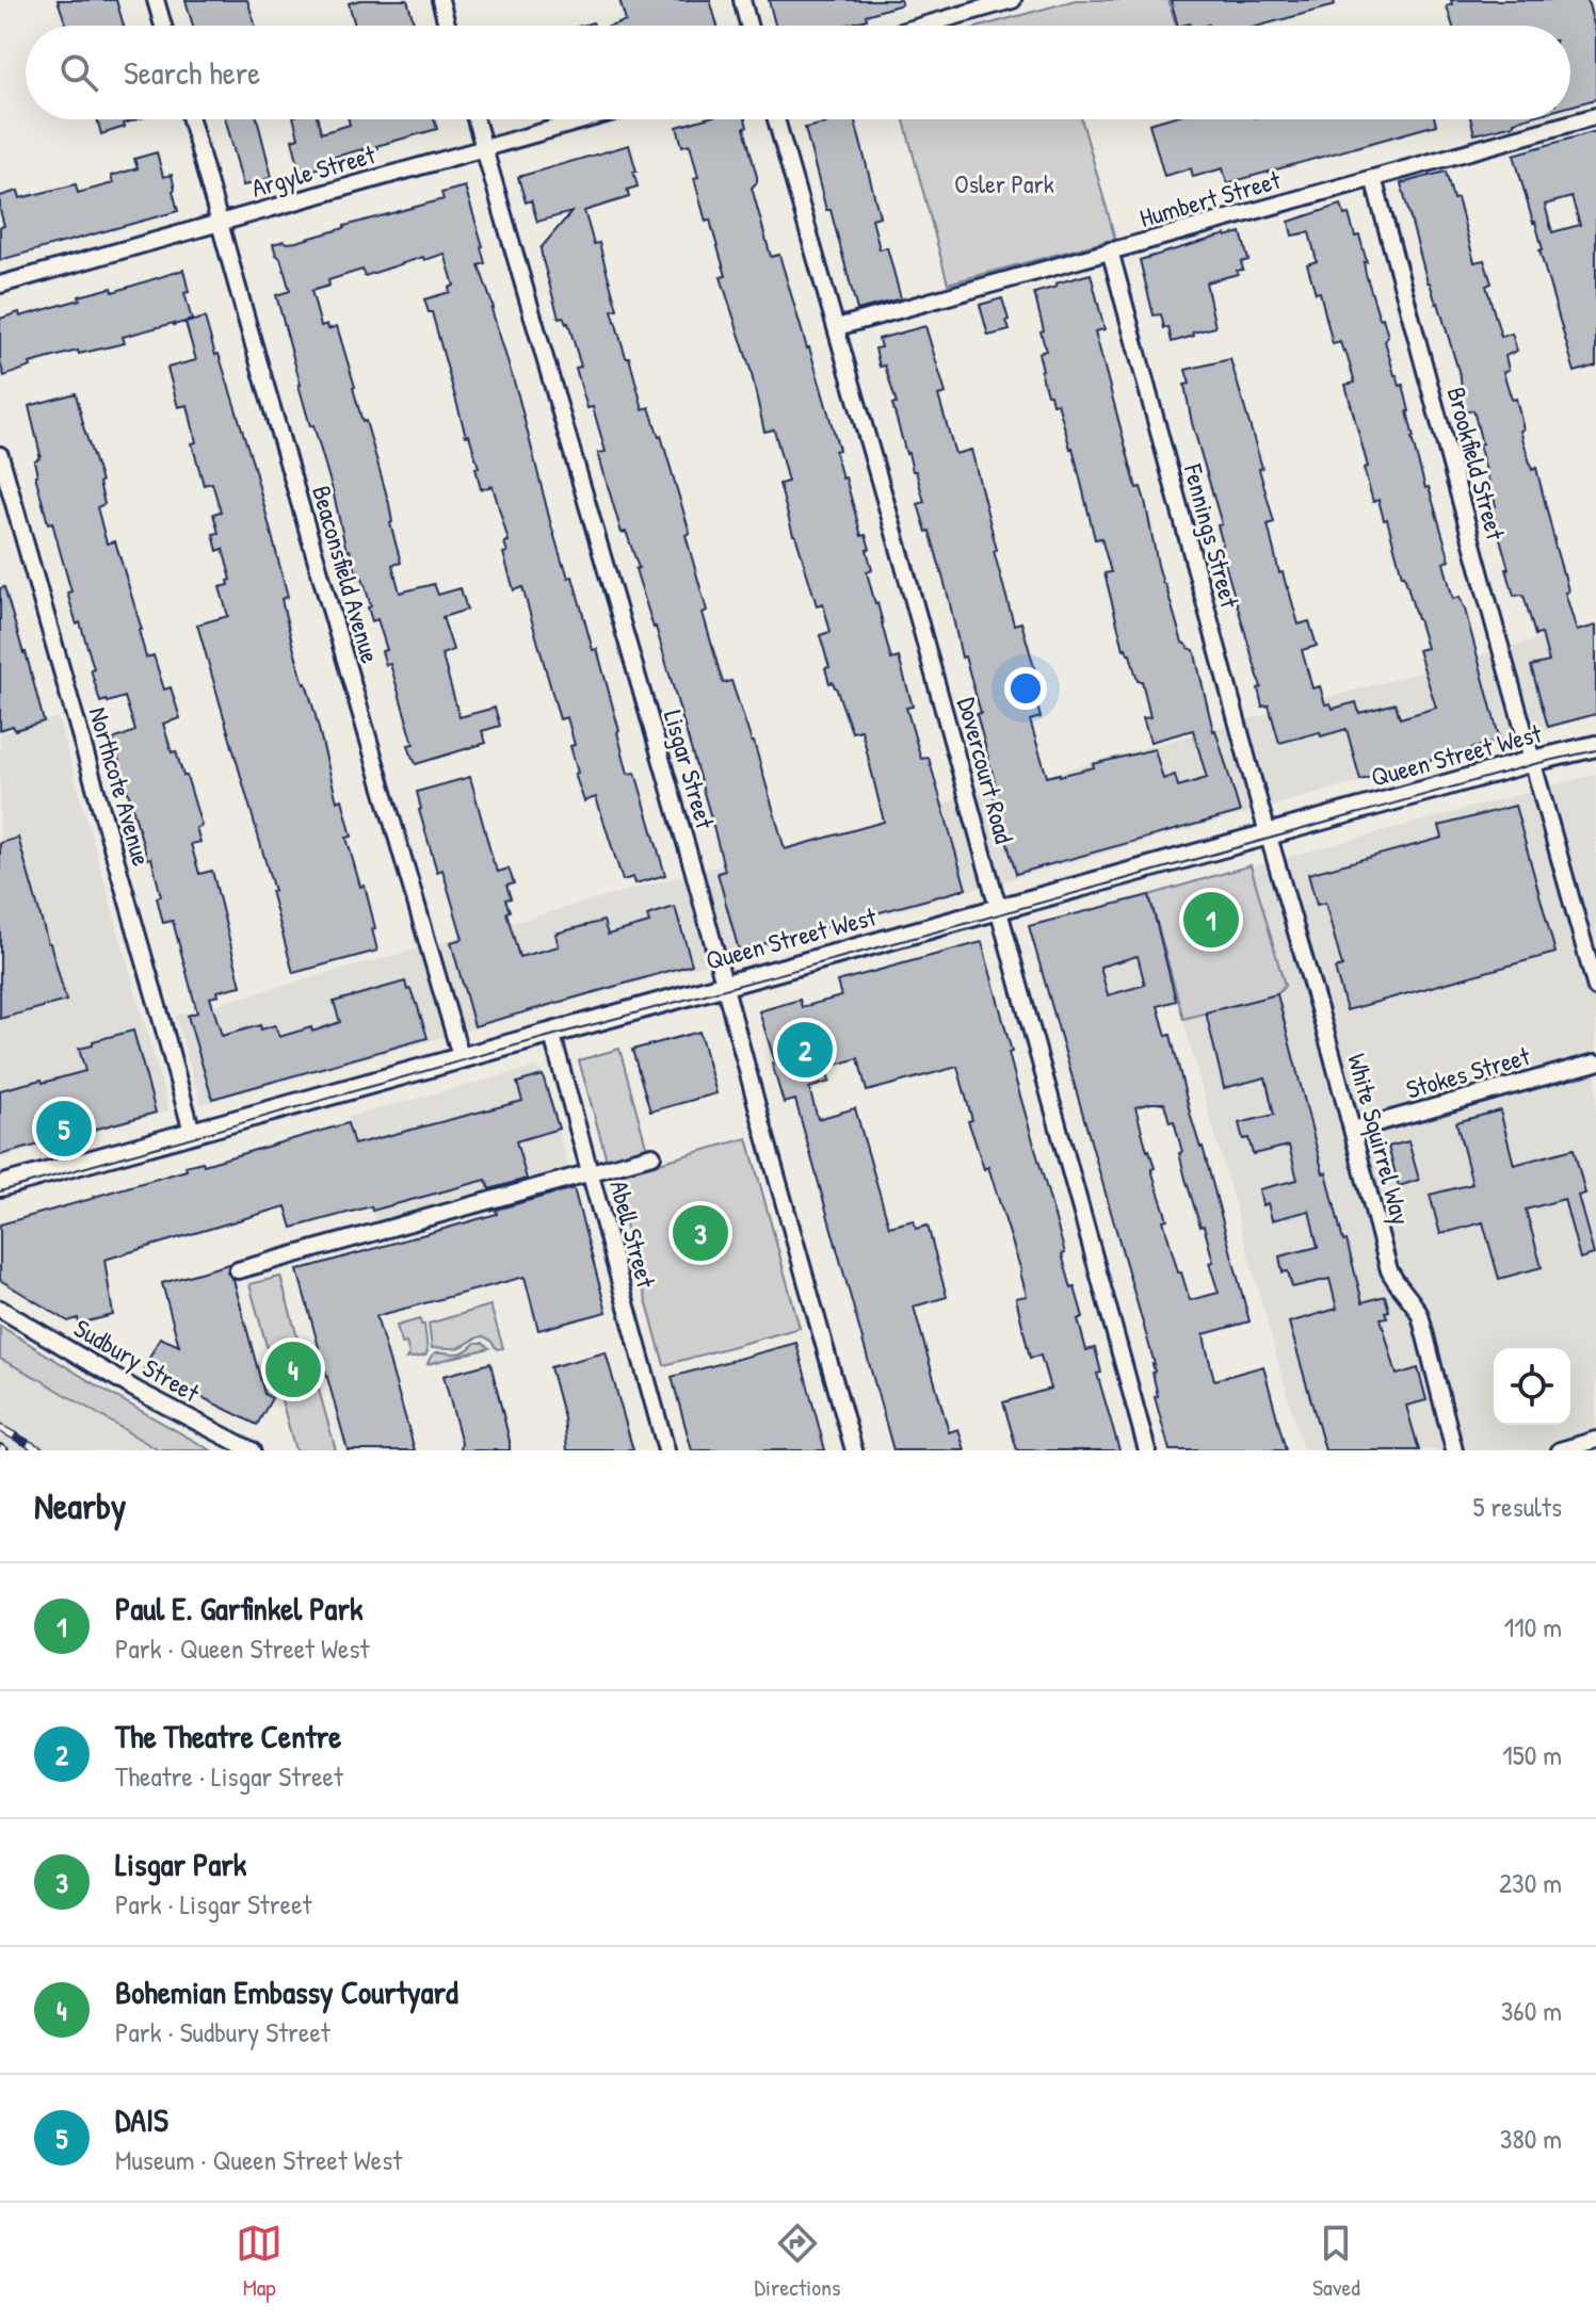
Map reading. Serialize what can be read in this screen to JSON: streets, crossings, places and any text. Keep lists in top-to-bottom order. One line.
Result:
{"streets":{"main road":["Queen Street West"],"street":["Argyle Street","Humbert Street","Brookfield Street","Fennings Street","Beaconsfield Avenue","Lisgar Street","Dovercourt Road","Northcote Avenue","Stokes Street","White Squirrel Way","Abell Street","Sudbury Street"]},"crossings":[["Argyle Street","Beaconsfield Avenue"],["Argyle Street","Lisgar Street"],["Humbert Street","Brookfield Street"],["Humbert Street","Fennings Street"],["Humbert Street","Dovercourt Road"],["Brookfield Street","Queen Street West"],["Fennings Street","Queen Street West"],["Fennings Street","White Squirrel Way"],["Beaconsfield Avenue","Queen Street West"],["Queen Street West","Lisgar Street"],["Queen Street West","Dovercourt Road"],["Queen Street West","Northcote Avenue"],["Queen Street West","White Squirrel Way"],["Queen Street West","Abell Street"],["Stokes Street","White Squirrel Way"]],"parks":["Osler Park"],"page":{"search":"Search here","pins":["1","2","5","3","4"],"heading":["Nearby","5 results"],"list":[{"mark":"1","name":"Paul E. Garfinkel Park","note":"Park · Queen Street West","value":"110 m"},{"mark":"2","name":"The Theatre Centre","note":"Theatre · Lisgar Street","value":"150 m"},{"mark":"3","name":"Lisgar Park","note":"Park · Lisgar Street","value":"230 m"},{"mark":"4","name":"Bohemian Embassy Courtyard","note":"Park · Sudbury Street","value":"360 m"},{"mark":"5","name":"DAIS","note":"Museum · Queen Street West","value":"380 m"}],"nav":["Map","Directions","Saved"]}}
